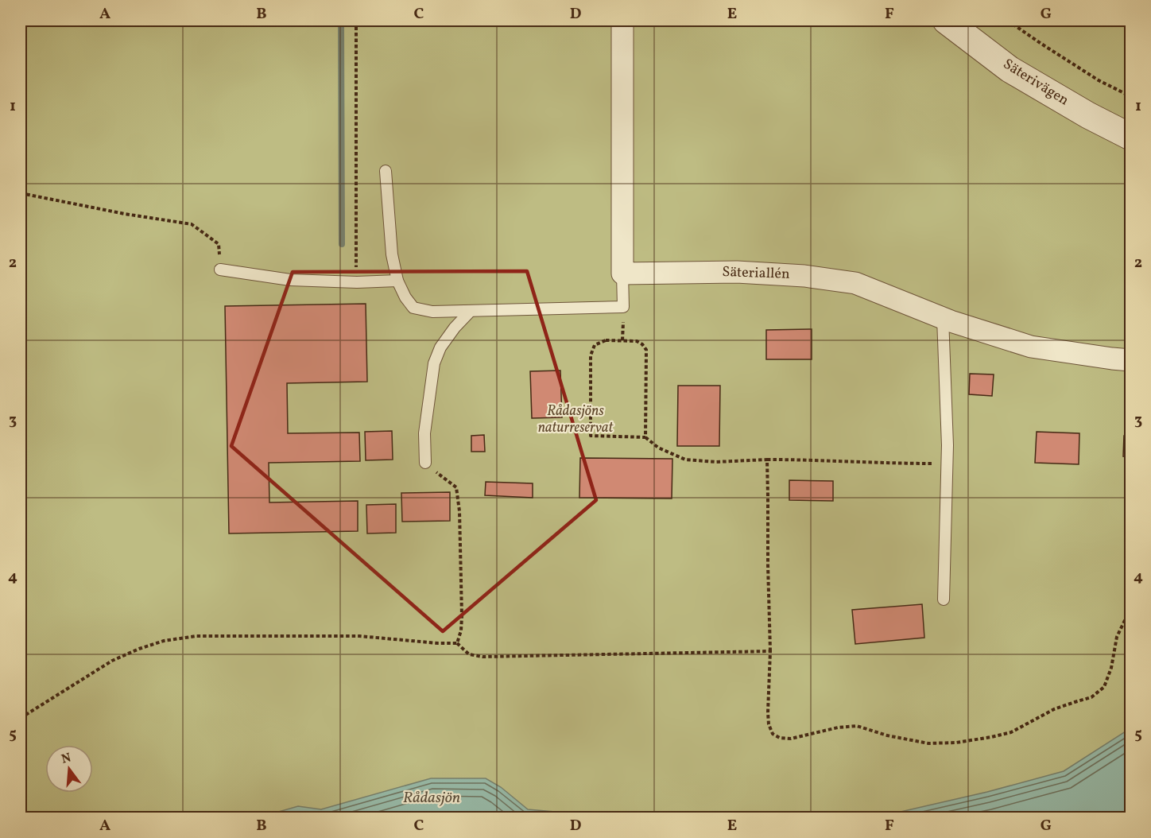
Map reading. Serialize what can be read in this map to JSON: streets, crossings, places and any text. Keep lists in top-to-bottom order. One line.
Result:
{"streets":{"street":["Säterivägen","Säteriallén"]},"water":["Rådasjön"],"parks":["Rådasjöns naturreservat"],"north":"top","grid":{"columns":["A","B","C","D","E","F","G"],"rows":["1","2","3","4","5"]}}
